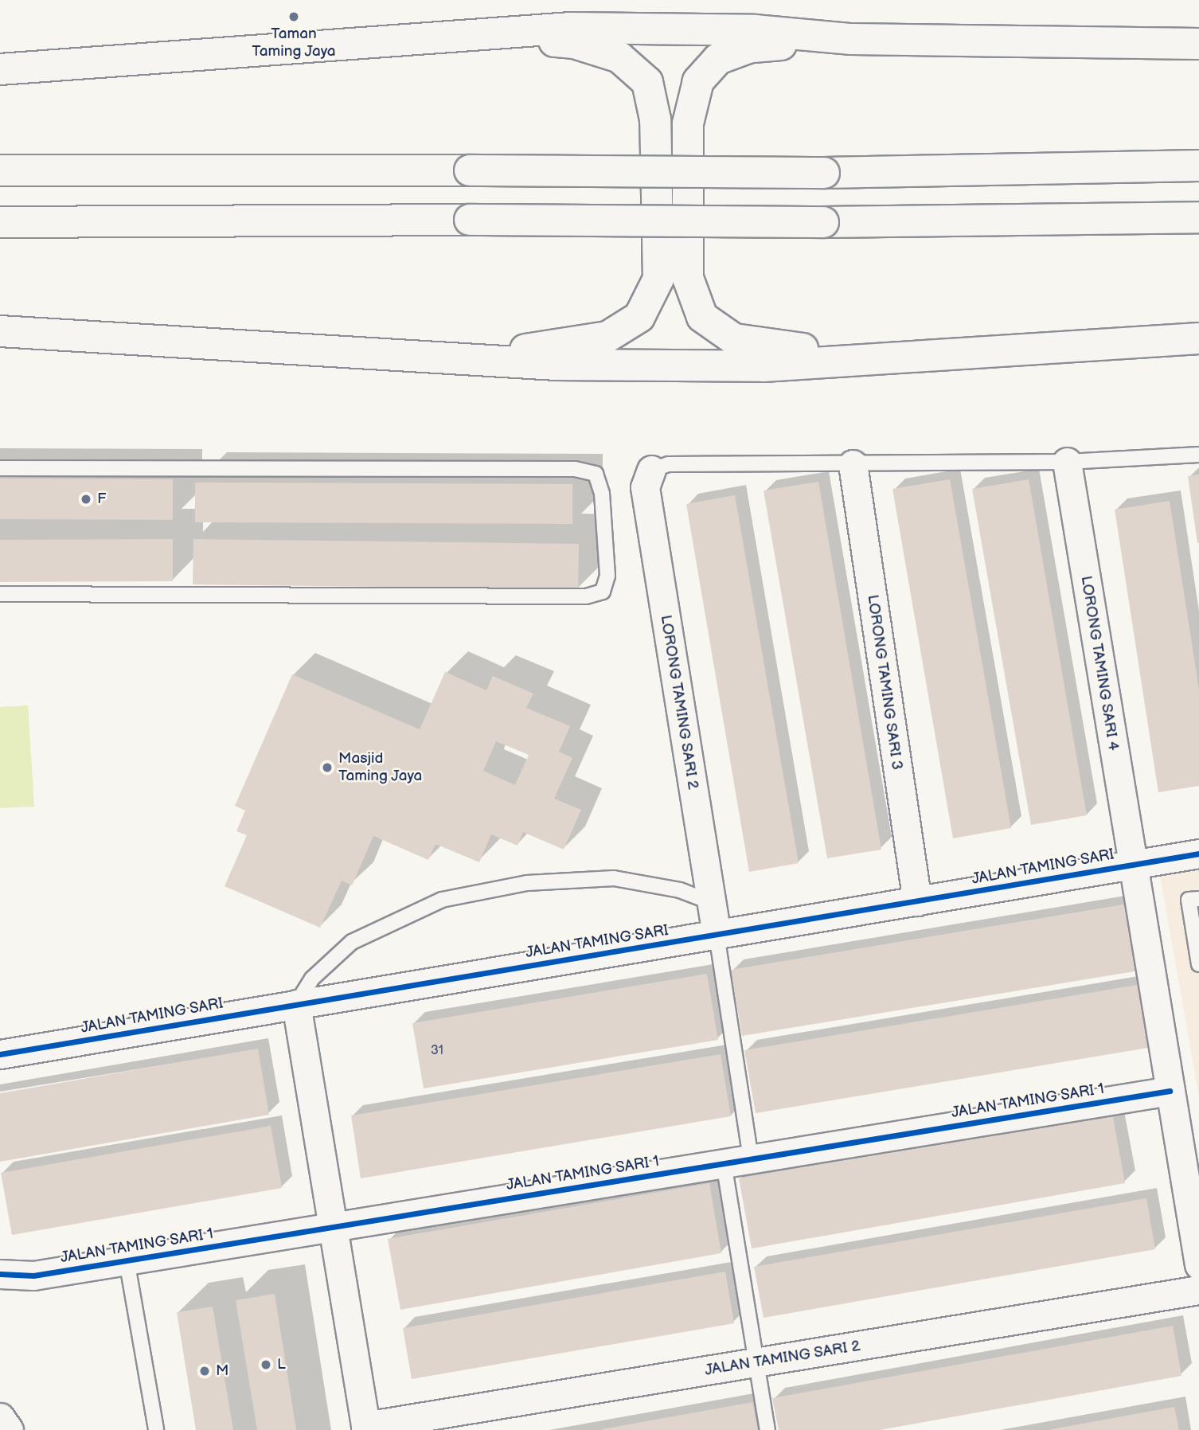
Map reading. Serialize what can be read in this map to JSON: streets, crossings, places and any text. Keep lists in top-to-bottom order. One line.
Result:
{"streets":{"street":["LORONG TAMING SARI 4","LORONG TAMING SARI 3","LORONG TAMING SARI 2","JALAN TAMING SARI","JALAN TAMING SARI 1","JALAN TAMING SARI 2"]},"crossings":[["LORONG TAMING SARI 4","JALAN TAMING SARI"],["LORONG TAMING SARI 4","JALAN TAMING SARI 1"],["LORONG TAMING SARI 3","JALAN TAMING SARI"],["LORONG TAMING SARI 2","JALAN TAMING SARI"]],"places":["Taman Taming Jaya","F","Masjid Taming Jaya","L","M"],"house_numbers":["31"]}
